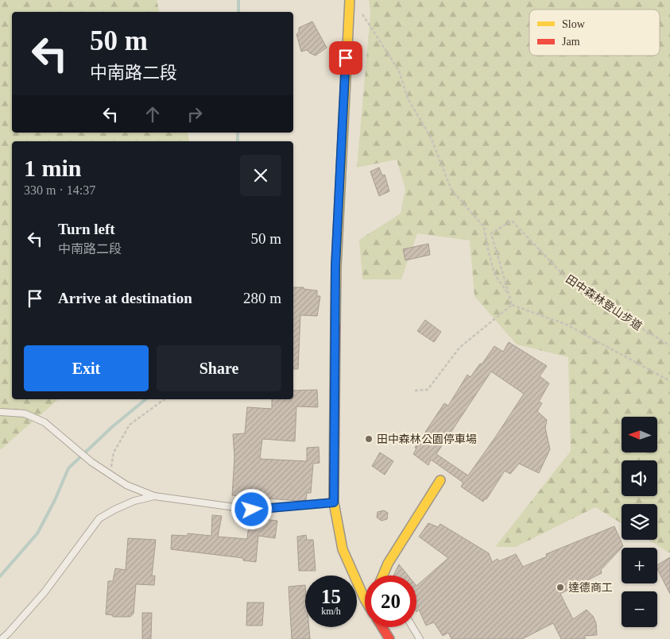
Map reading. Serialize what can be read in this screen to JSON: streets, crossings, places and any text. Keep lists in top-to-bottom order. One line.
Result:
{"streets":{"path":["田中森林登山步道"]},"places":["田中森林公園停車場","達德商工"],"legend":["Slow","Jam"],"north":"left","page":{"turn":["50 m","中南路二段"],"heading":["1 min","330 m · 14:37"],"list":[{"name":"Turn left","note":"中南路二段","value":"50 m"},{"name":"Arrive at destination","value":"280 m"}],"buttons":["Exit","Share"],"map_buttons":["+","−"],"speed":"15 km/h","limit":"20"}}
